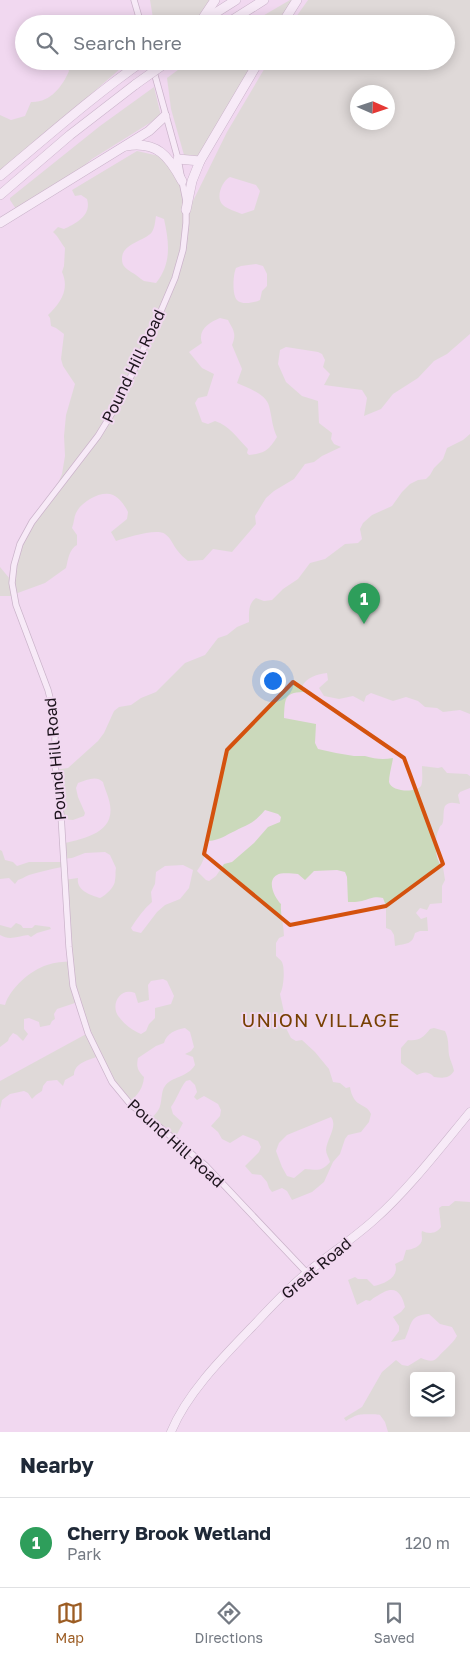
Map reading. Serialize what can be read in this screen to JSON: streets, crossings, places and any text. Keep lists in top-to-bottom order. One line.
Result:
{"streets":{"main road":["Great Road"],"street":["Pound Hill Road"]},"crossings":[["Pound Hill Road","Great Road"]],"districts":["UNION VILLAGE"],"north":"right","page":{"search":"Search here","pins":"1","heading":"Nearby","list":[{"mark":"1","name":"Cherry Brook Wetland","note":"Park","value":"120 m"}],"nav":["Map","Directions","Saved"]}}
